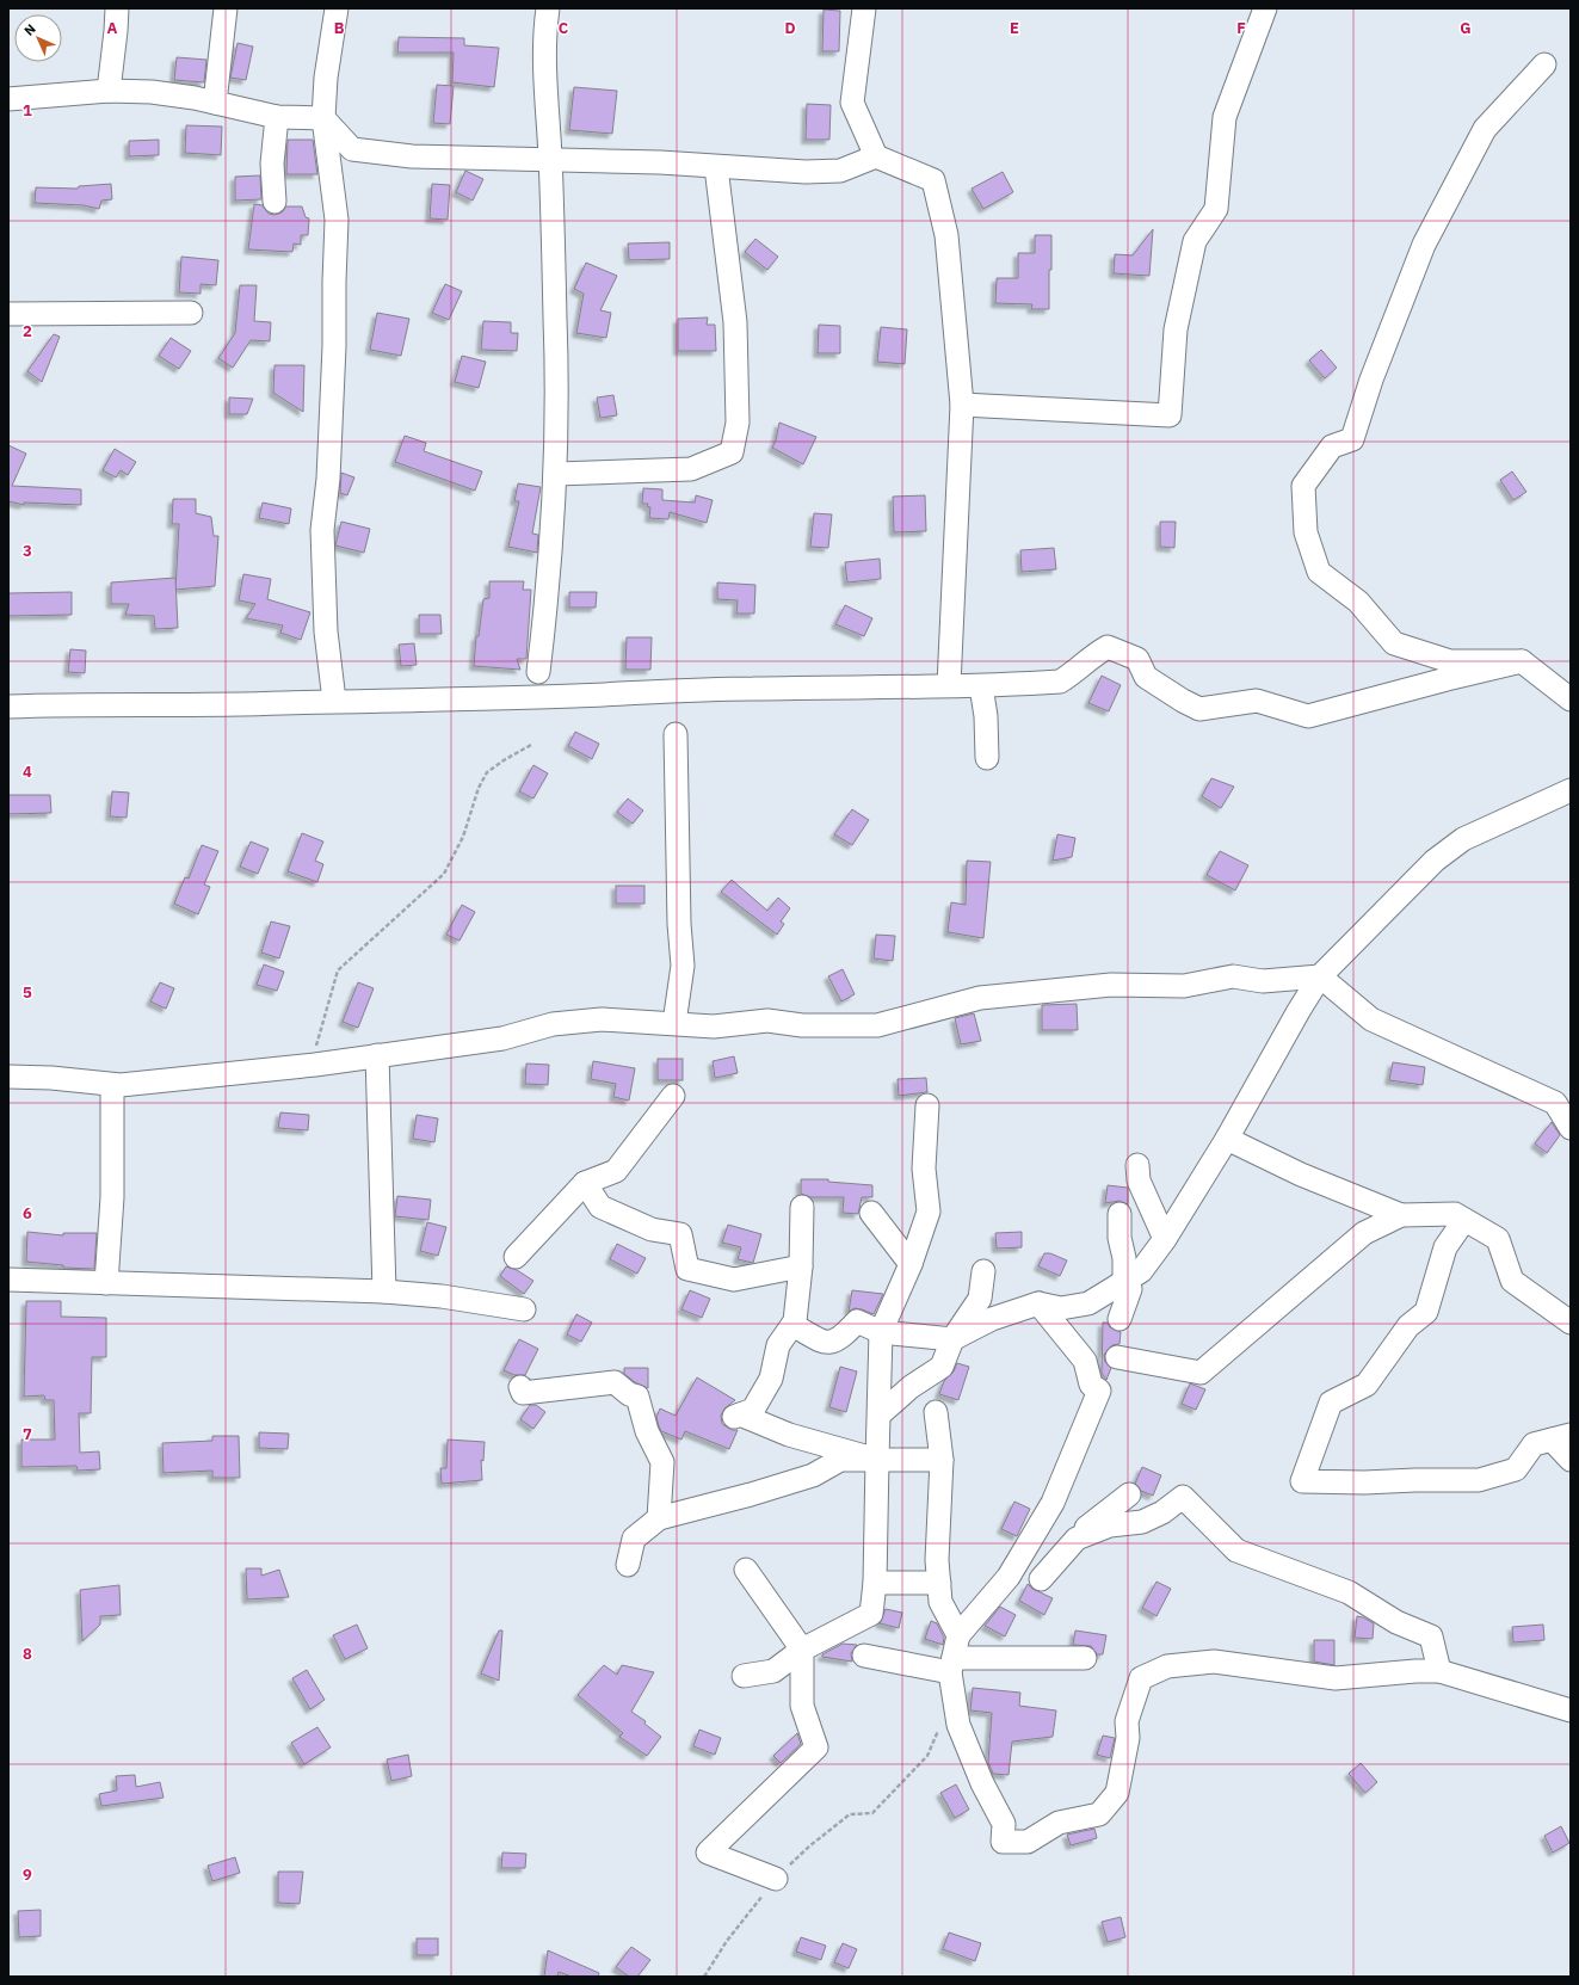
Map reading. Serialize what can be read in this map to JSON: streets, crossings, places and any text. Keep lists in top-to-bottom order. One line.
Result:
{"north":"top left","grid":{"columns":["A","B","C","D","E","F","G"],"rows":["1","2","3","4","5","6","7","8","9"]}}
